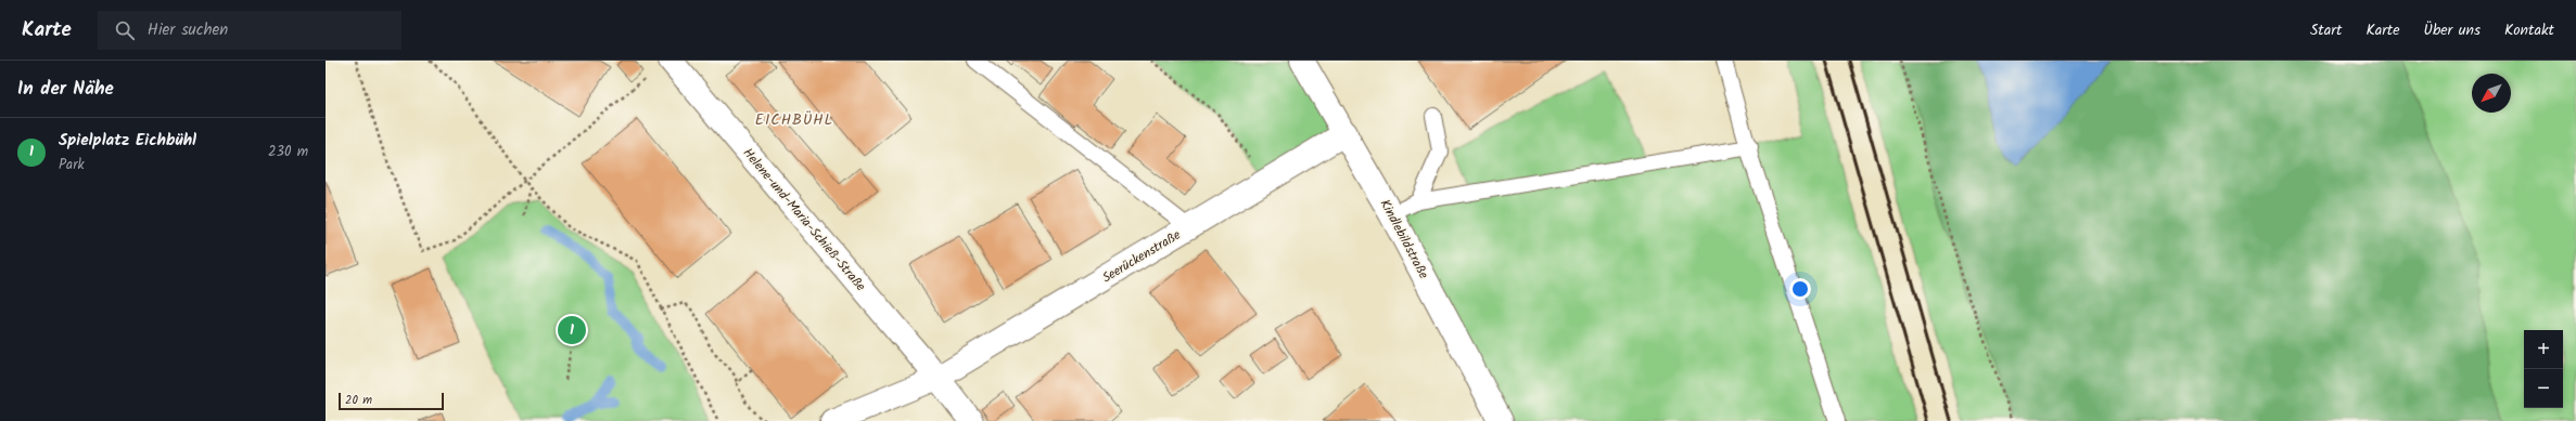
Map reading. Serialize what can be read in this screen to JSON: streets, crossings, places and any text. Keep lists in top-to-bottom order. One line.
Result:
{"streets":{"street":["Helene-und-Maria-Schieß-Straße","Kindlebildstraße","Seerückenstraße"]},"crossings":[["Helene-und-Maria-Schieß-Straße","Seerückenstraße"],["Kindlebildstraße","Seerückenstraße"]],"districts":["EICHBÜHL"],"scale_bar":"20 m","north":"bottom left","page":{"header":"Karte","search":"Hier suchen","nav":["Start","Karte","Über uns","Kontakt"],"heading":"In der Nähe","list":[{"mark":"1","name":"Spielplatz Eichbühl","note":"Park","value":"230 m"}],"pins":"1","map_buttons":["+","−"],"scale":"20 m"}}
